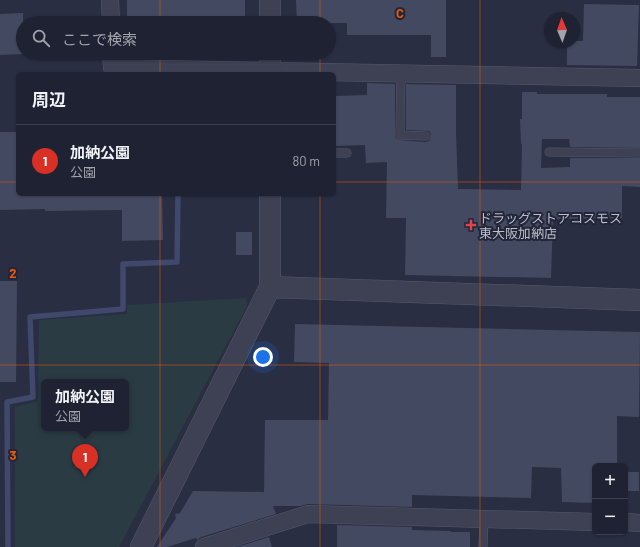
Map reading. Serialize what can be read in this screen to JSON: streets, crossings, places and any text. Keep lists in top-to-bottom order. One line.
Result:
{"places":{"health":["ドラッグストアコスモス 東大阪加納店"]},"north":"top","page":{"search":"ここで検索","heading":"周辺","list":[{"mark":"1","name":"加納公園","note":"公園","value":"80 m"}],"popup":["加納公園","公園"],"pins":"1","map_buttons":["+","−"]},"grid":{"columns":["C"],"rows":["2","3"]}}
